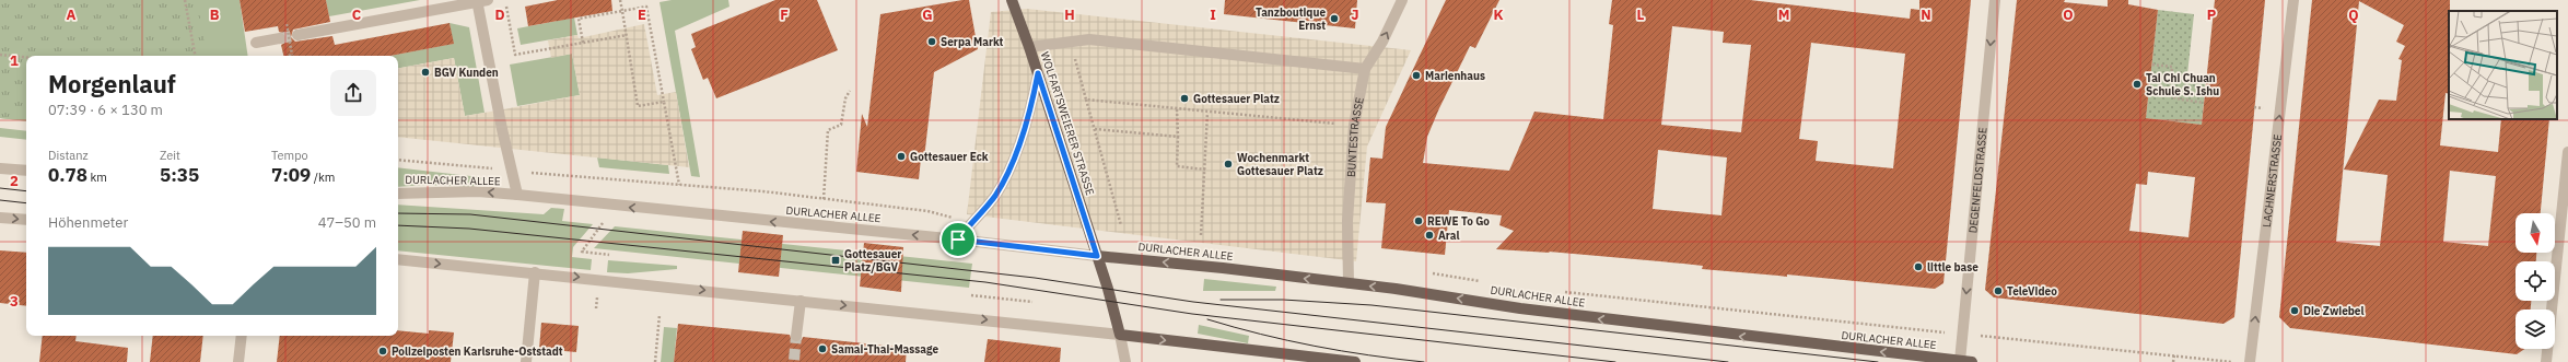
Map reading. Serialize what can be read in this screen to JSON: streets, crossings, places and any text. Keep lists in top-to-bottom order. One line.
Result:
{"streets":{"main road":["WOLFARTSWEIERER STRASSE","DURLACHER ALLEE"],"street":["BUNTESTRASSE","DEGENFELDSTRASSE","LACHNERSTRASSE"]},"crossings":[["WOLFARTSWEIERER STRASSE","DURLACHER ALLEE"],["BUNTESTRASSE","DURLACHER ALLEE"],["DURLACHER ALLEE","DEGENFELDSTRASSE"]],"one_way":["DEGENFELDSTRASSE","LACHNERSTRASSE"],"places":{"other":["Tanzboutique Ernst","Serpa Markt","BGV Kunden","Marienhaus","Tai Chi Chuan Schule S. Ishu","Gottesauer Platz","Gottesauer Eck","Wochenmarkt Gottesauer Platz","REWE To Go","Aral","little base","TeleVideo","Die Zwiebel","Samai-Thai-Massage","Polizeiposten Karlsruhe-Oststadt"],"transit":["Gottesauer Platz/BGV"]},"north":"bottom","page":{"heading":["Morgenlauf","07:39 · 6 × 130 m"],"stats":[["Distanz","0.78 km"],["Zeit","5:35"],["Tempo","7:09 /km"]],"chart":["Höhenmeter","47–50 m"]},"grid":{"columns":["A","B","C","D","E","F","G","H","I","J","K","L","M","N","O","P","Q"],"rows":["1","2","3"]}}
